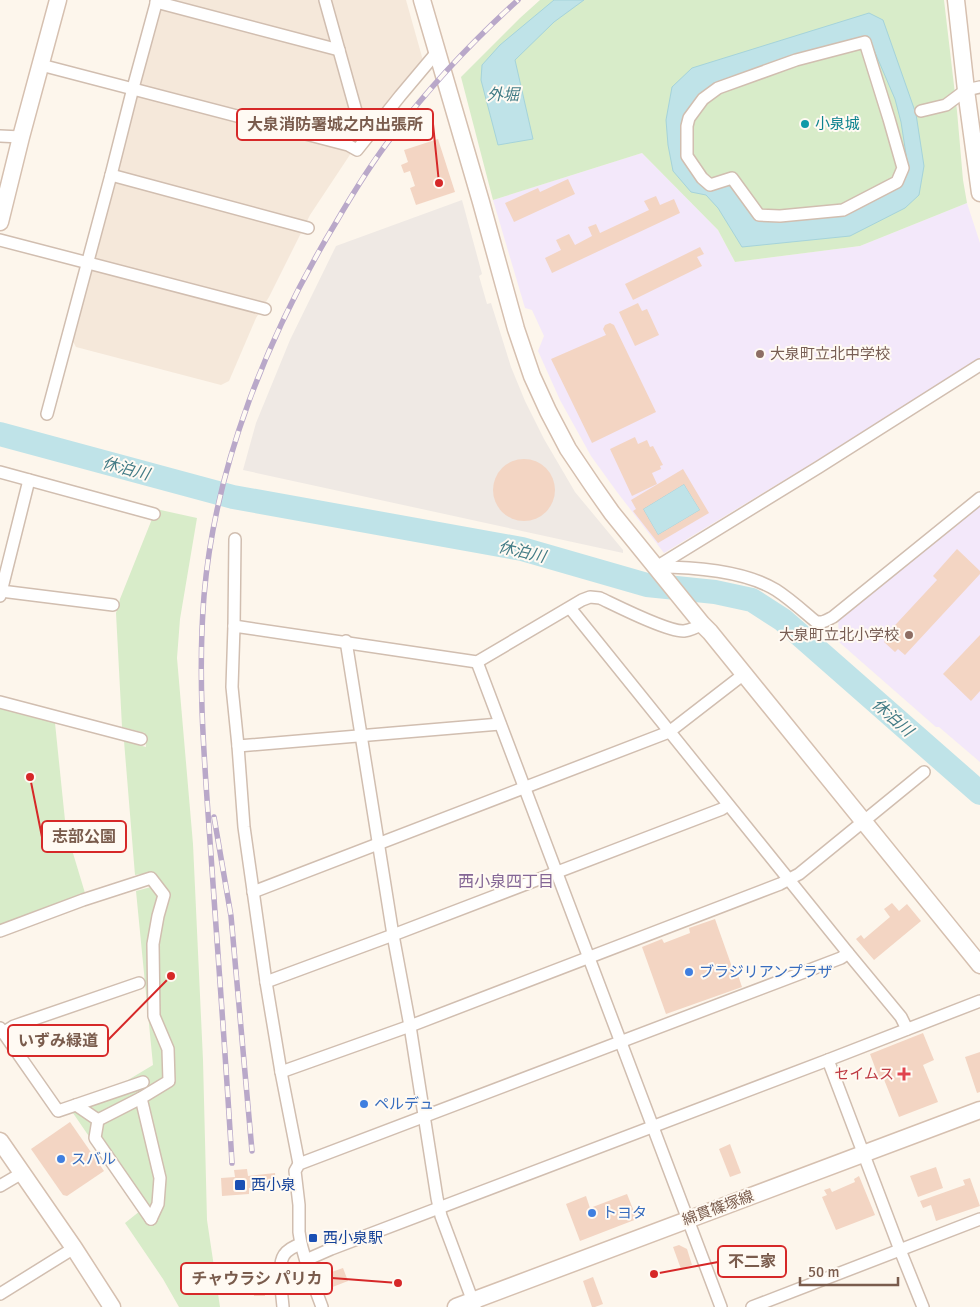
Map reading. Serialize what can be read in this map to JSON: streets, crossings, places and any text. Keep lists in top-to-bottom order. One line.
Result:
{"streets":{"street":["綿貫篠塚線"]},"districts":["西小泉四丁目"],"water":["外堀","休泊川"],"places":{"other":["小泉城","大泉消防署城之内出張所","大泉町立北中学校","大泉町立北小学校","志部公園","ブラジリアンプラザ","いずみ緑道","ペルデュ","スバル","トヨタ","不二家","チャウラシ パリカ"],"health":["セイムス"],"transit":["西小泉","西小泉駅"]},"scale_bar":"50 m"}
